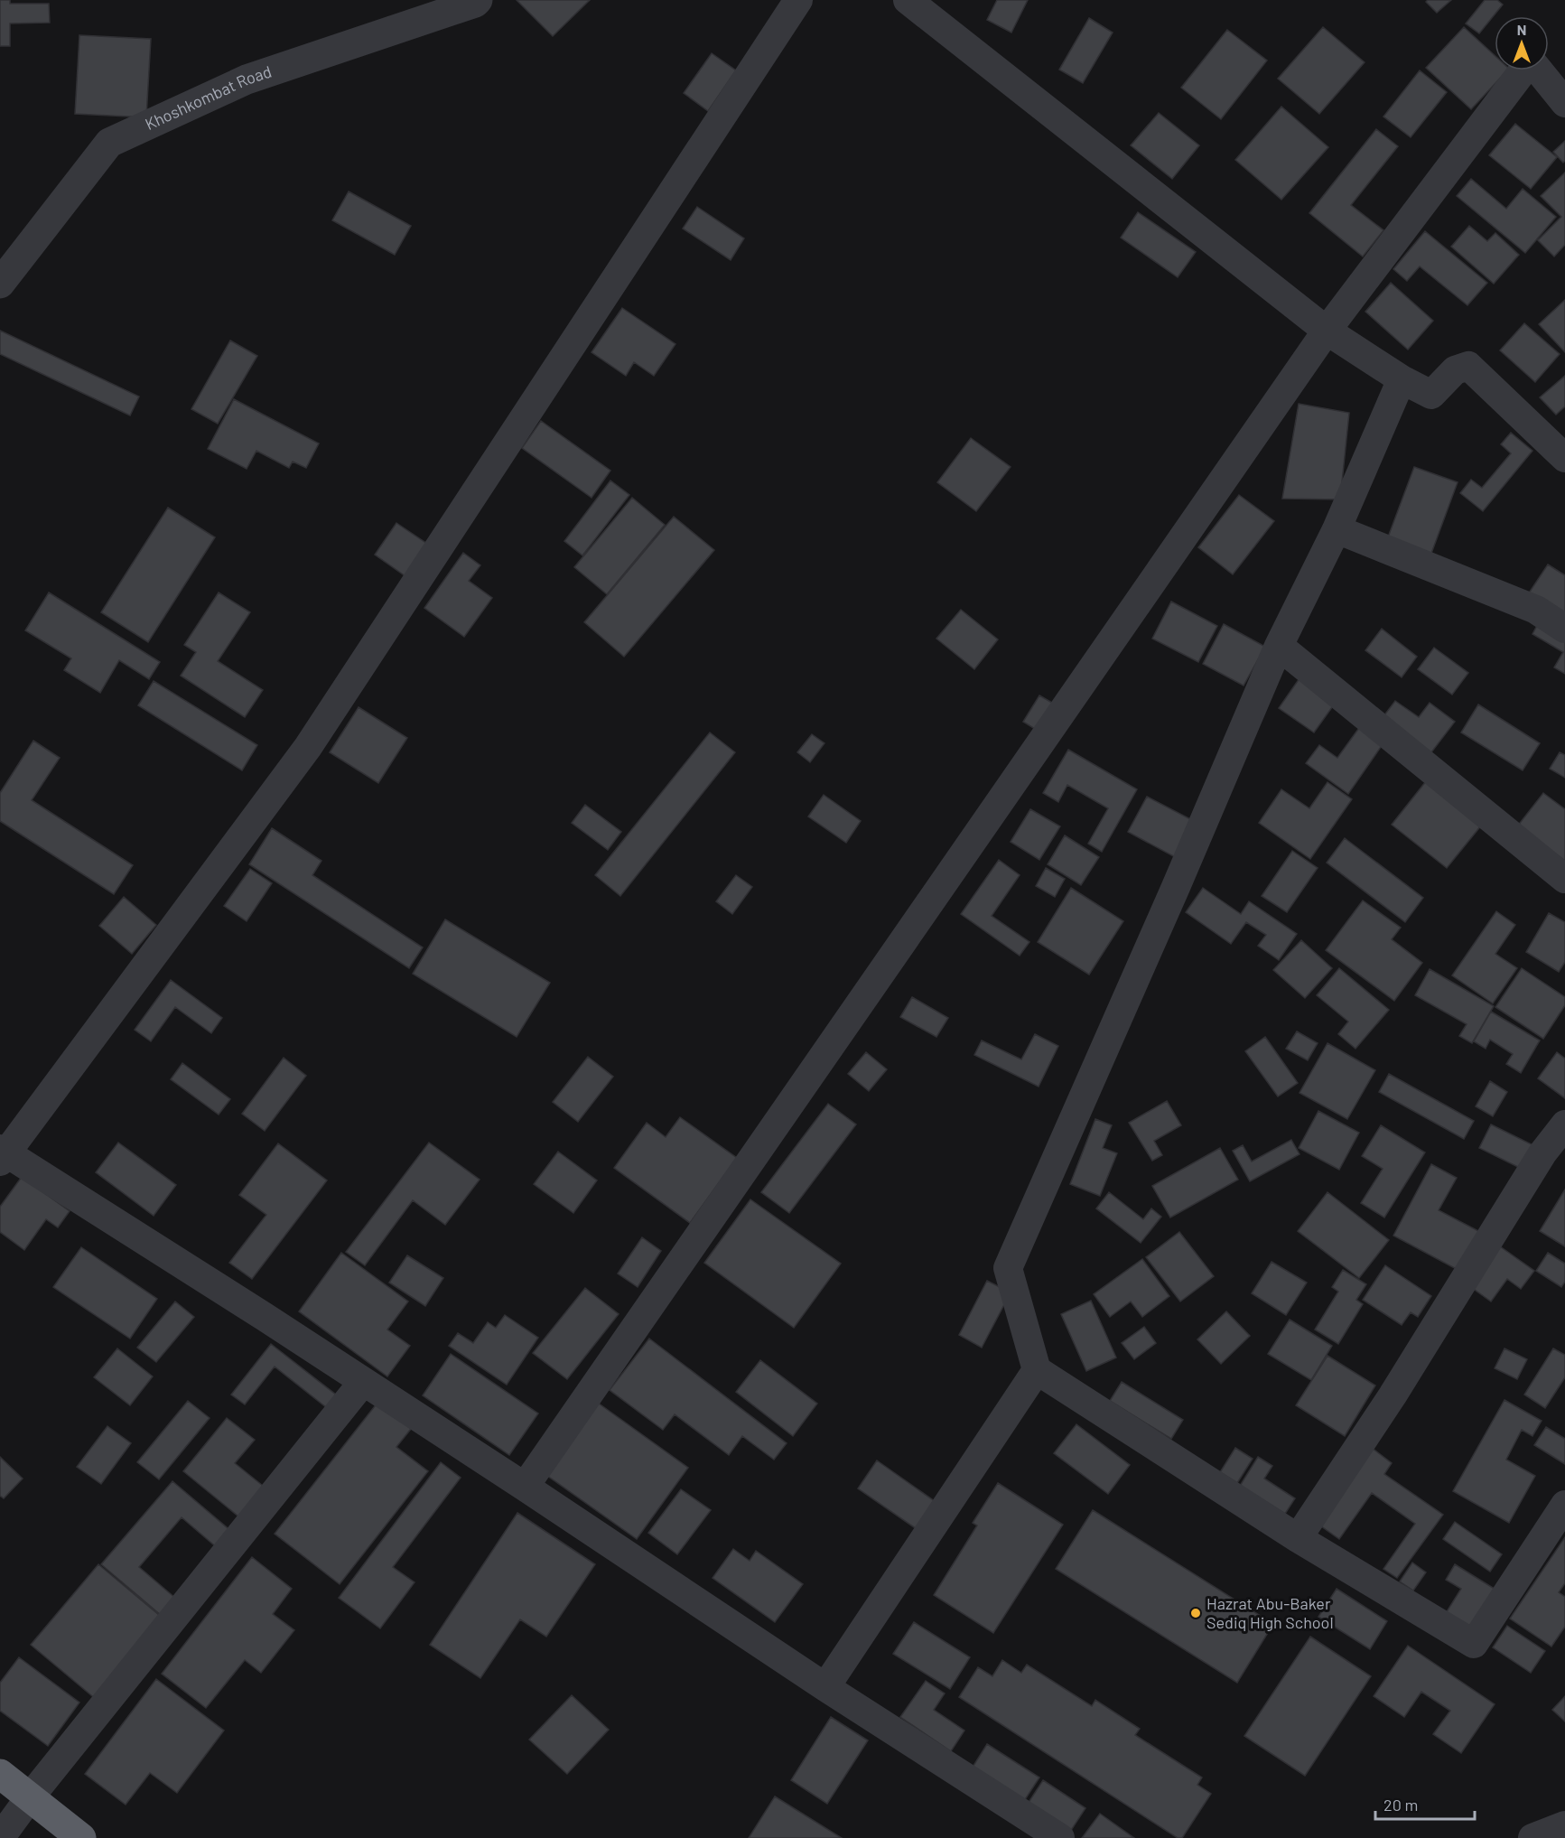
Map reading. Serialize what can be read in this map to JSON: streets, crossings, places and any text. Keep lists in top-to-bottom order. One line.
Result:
{"streets":{"street":["Khoshkombat Road"]},"places":["Hazrat Abu-Baker Sediq High School"],"scale_bar":"20 m","north":"top"}
